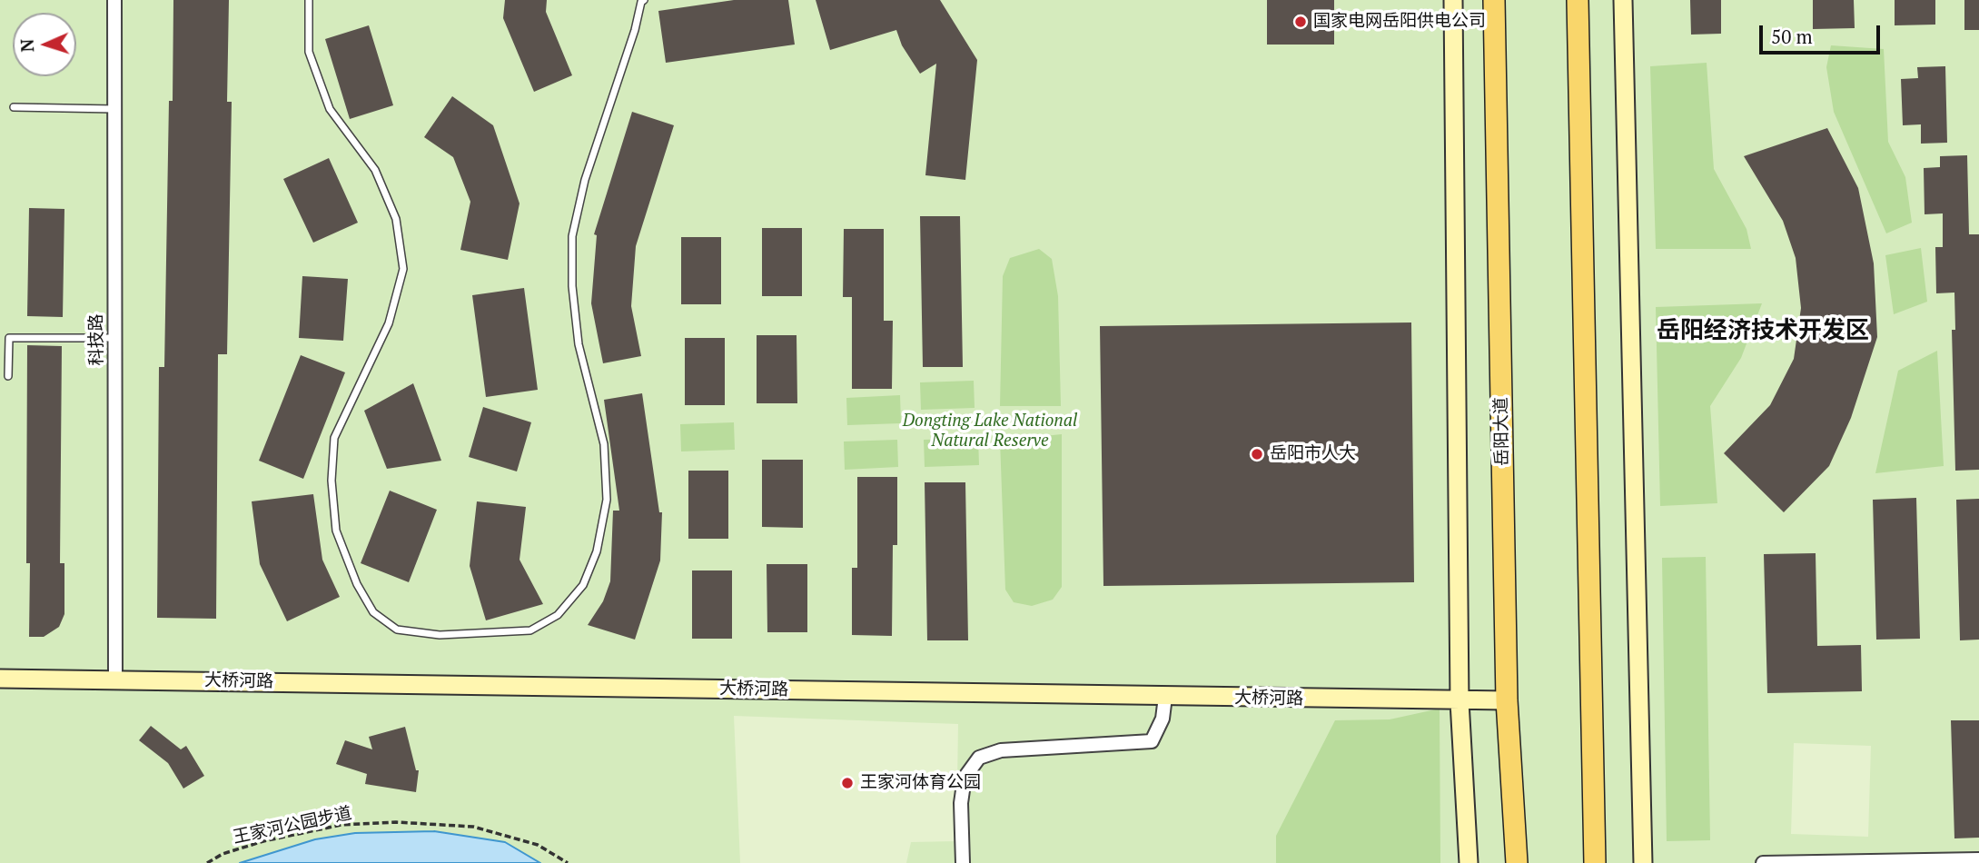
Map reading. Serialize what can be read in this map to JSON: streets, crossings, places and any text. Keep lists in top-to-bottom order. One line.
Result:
{"streets":{"main road":["岳阳大道","大桥河路"],"street":["科技路"],"path":["王家河公园步道"]},"crossings":[["科技路","大桥河路"],["岳阳大道","大桥河路"]],"districts":["岳阳经济技术开发区"],"parks":["Dongting Lake National Natural Reserve"],"places":["国家电网岳阳供电公司","岳阳市人大","王家河体育公园"],"scale_bar":"50 m","north":"left"}
